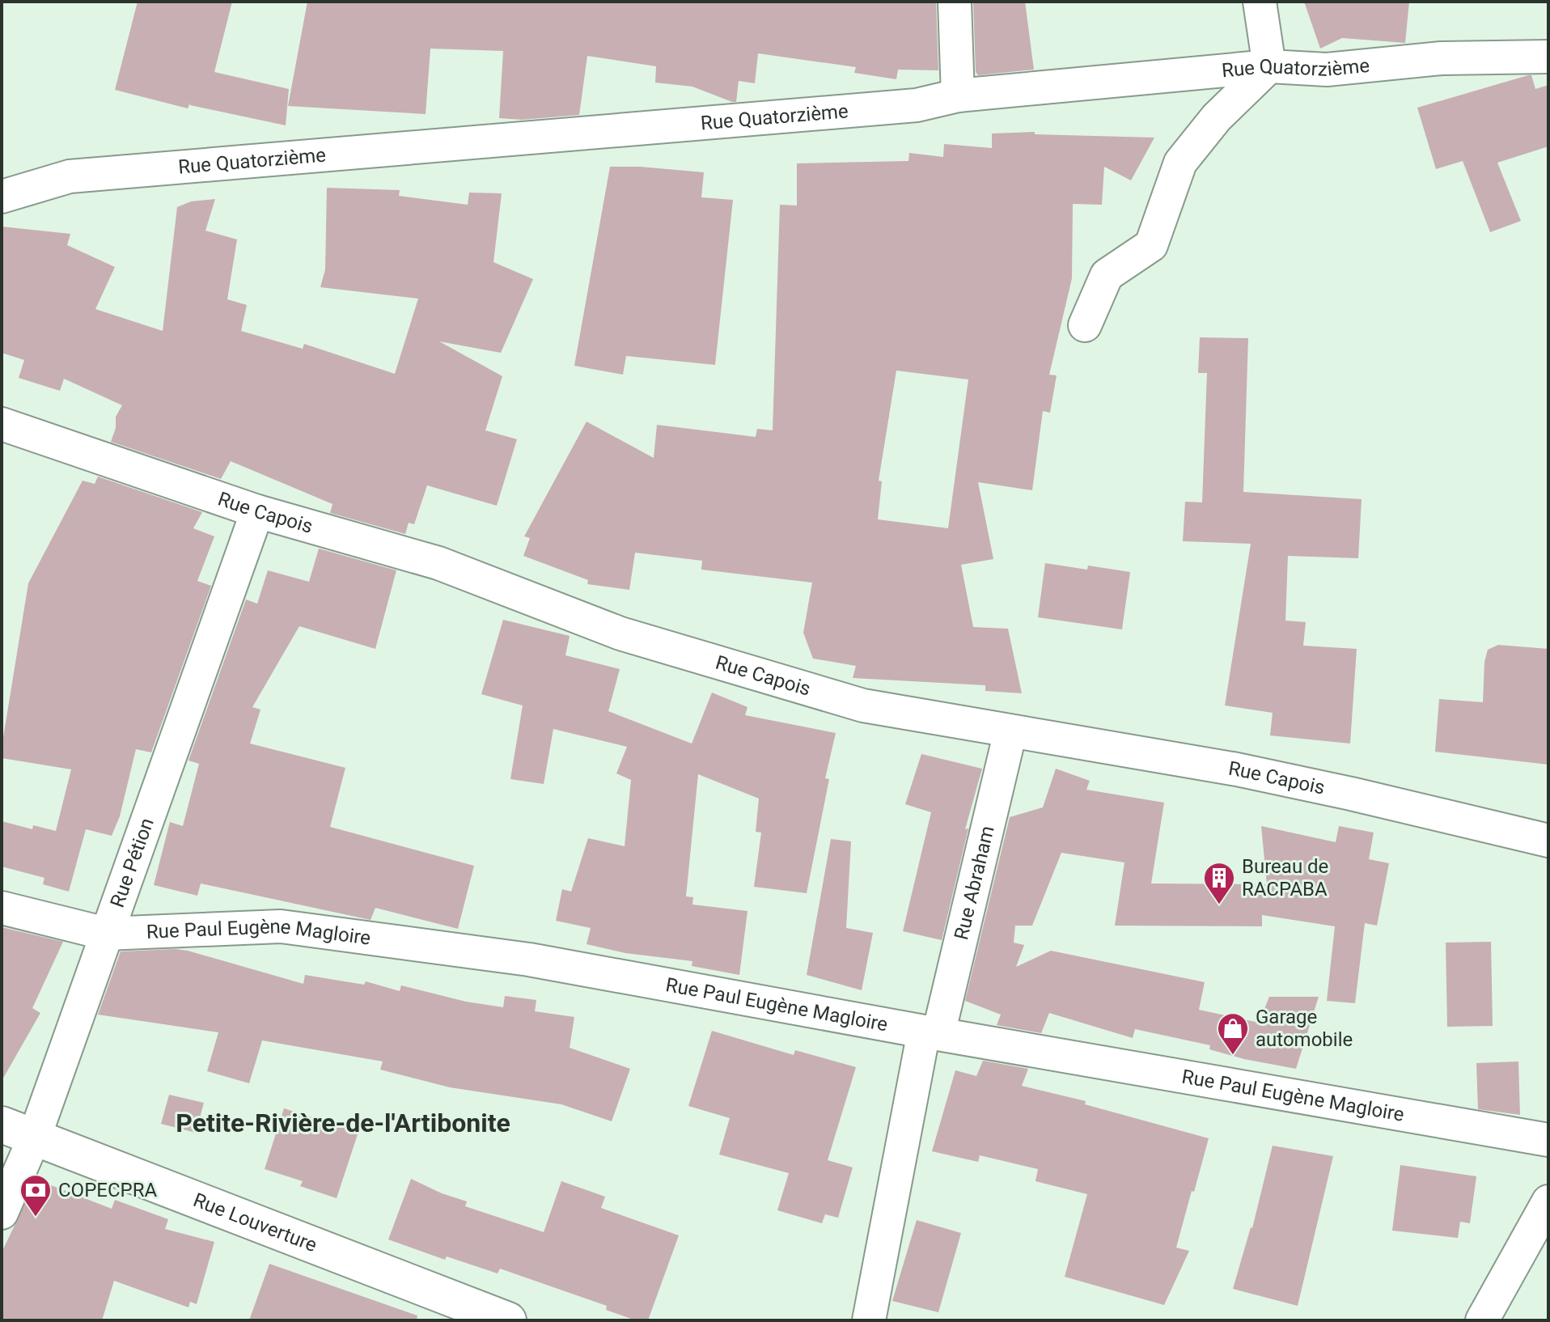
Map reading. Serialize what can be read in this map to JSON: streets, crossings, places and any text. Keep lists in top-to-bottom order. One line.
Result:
{"streets":{"main road":["Rue Louverture"],"street":["Rue Quatorzième","Rue Capois","Rue Pétion","Rue Abraham","Rue Paul Eugène Magloire"]},"crossings":[["Rue Capois","Rue Pétion"],["Rue Capois","Rue Abraham"],["Rue Pétion","Rue Paul Eugène Magloire"],["Rue Pétion","Rue Louverture"],["Rue Abraham","Rue Paul Eugène Magloire"]],"districts":["Petite-Rivière-de-l'Artibonite"],"places":{"building":["Bureau de RACPABA"],"shop":["Garage automobile"],"bank":["COPECPRA"]}}
